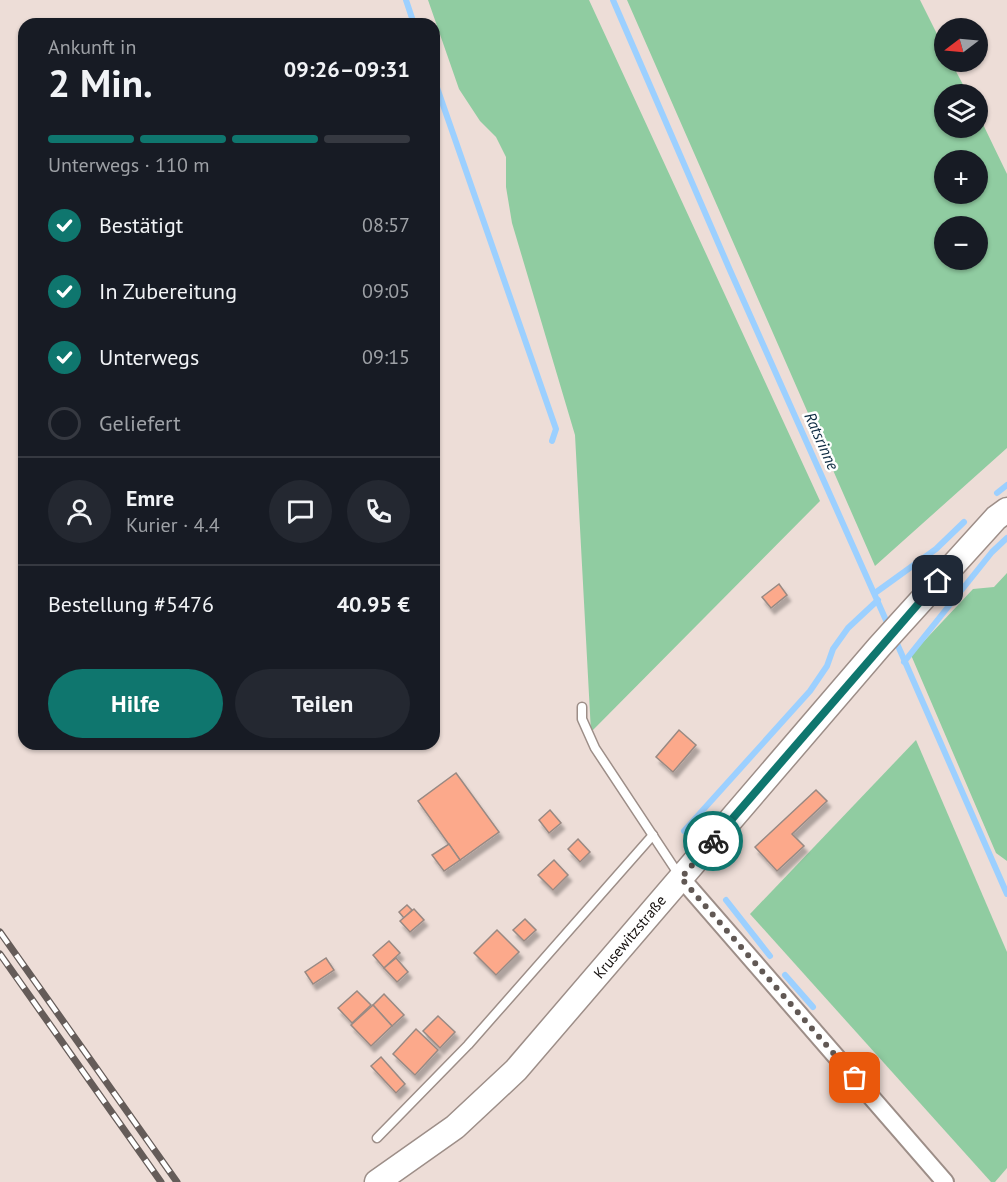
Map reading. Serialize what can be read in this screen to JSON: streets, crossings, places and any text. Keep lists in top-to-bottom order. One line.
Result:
{"streets":{"main road":["Krusewitzstraße"]},"water":["Ratsrinne"],"north":"left","page":{"map_buttons":["+","−"],"heading":["2 Min.","Ankunft in","09:26–09:31"],"panel":["Emre","Kurier · 4.4","Bestellung #5476","40.95 €"],"bar":"Unterwegs · 110 m","list":[["Bestätigt","08:57"],["In Zubereitung","09:05"],["Unterwegs","09:15"],"Geliefert"],"buttons":["Hilfe","Teilen"]}}
